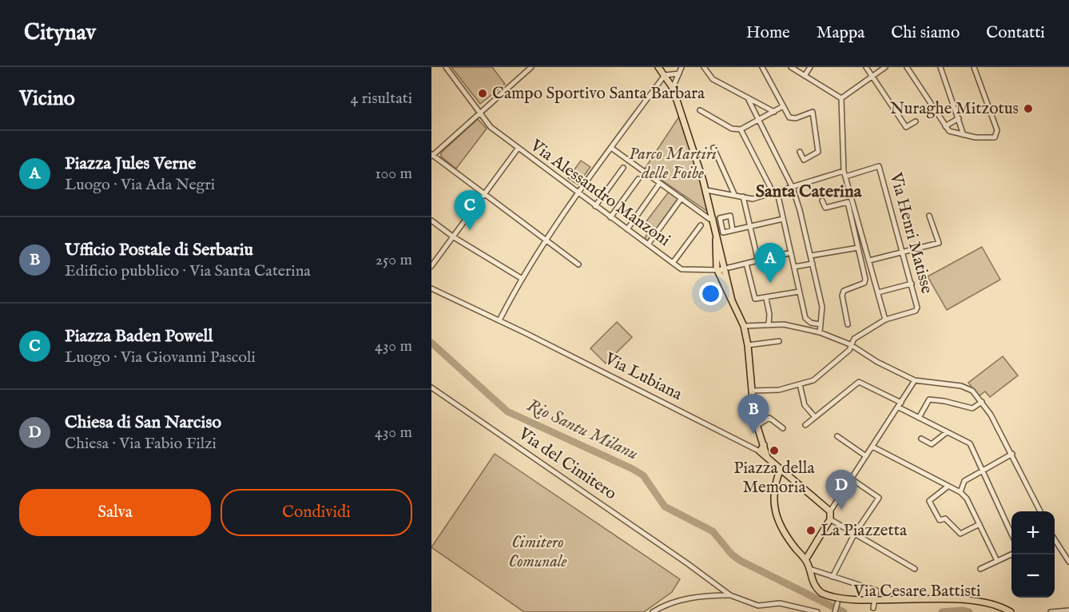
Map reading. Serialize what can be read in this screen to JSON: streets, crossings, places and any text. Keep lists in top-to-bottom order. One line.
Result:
{"streets":{"main road":["Via Lubiana","Via Cesare Battisti"],"street":["Via Alessandro Manzoni","Via Henri Matisse","Via del Cimitero"]},"crossings":[["Via Lubiana","Via Cesare Battisti"]],"districts":["Santa Caterina"],"water":["Rio Santu Milanu"],"parks":["Parco Martiri delle Foibe","Cimitero Comunale"],"places":["Campo Sportivo Santa Barbara","Nuraghe Mitzotus","Piazza della Memoria","La Piazzetta"],"page":{"header":"Citynav","nav":["Home","Mappa","Chi siamo","Contatti"],"heading":["Vicino","4 risultati"],"list":[{"mark":"A","name":"Piazza Jules Verne","note":"Luogo · Via Ada Negri","value":"100 m"},{"mark":"B","name":"Ufficio Postale di Serbariu","note":"Edificio pubblico · Via Santa Caterina","value":"250 m"},{"mark":"C","name":"Piazza Baden Powell","note":"Luogo · Via Giovanni Pascoli","value":"430 m"},{"mark":"D","name":"Chiesa di San Narciso","note":"Chiesa · Via Fabio Filzi","value":"430 m"}],"pins":["C","A","B","D"],"buttons":["Salva","Condividi"],"map_buttons":["+","−"]}}
